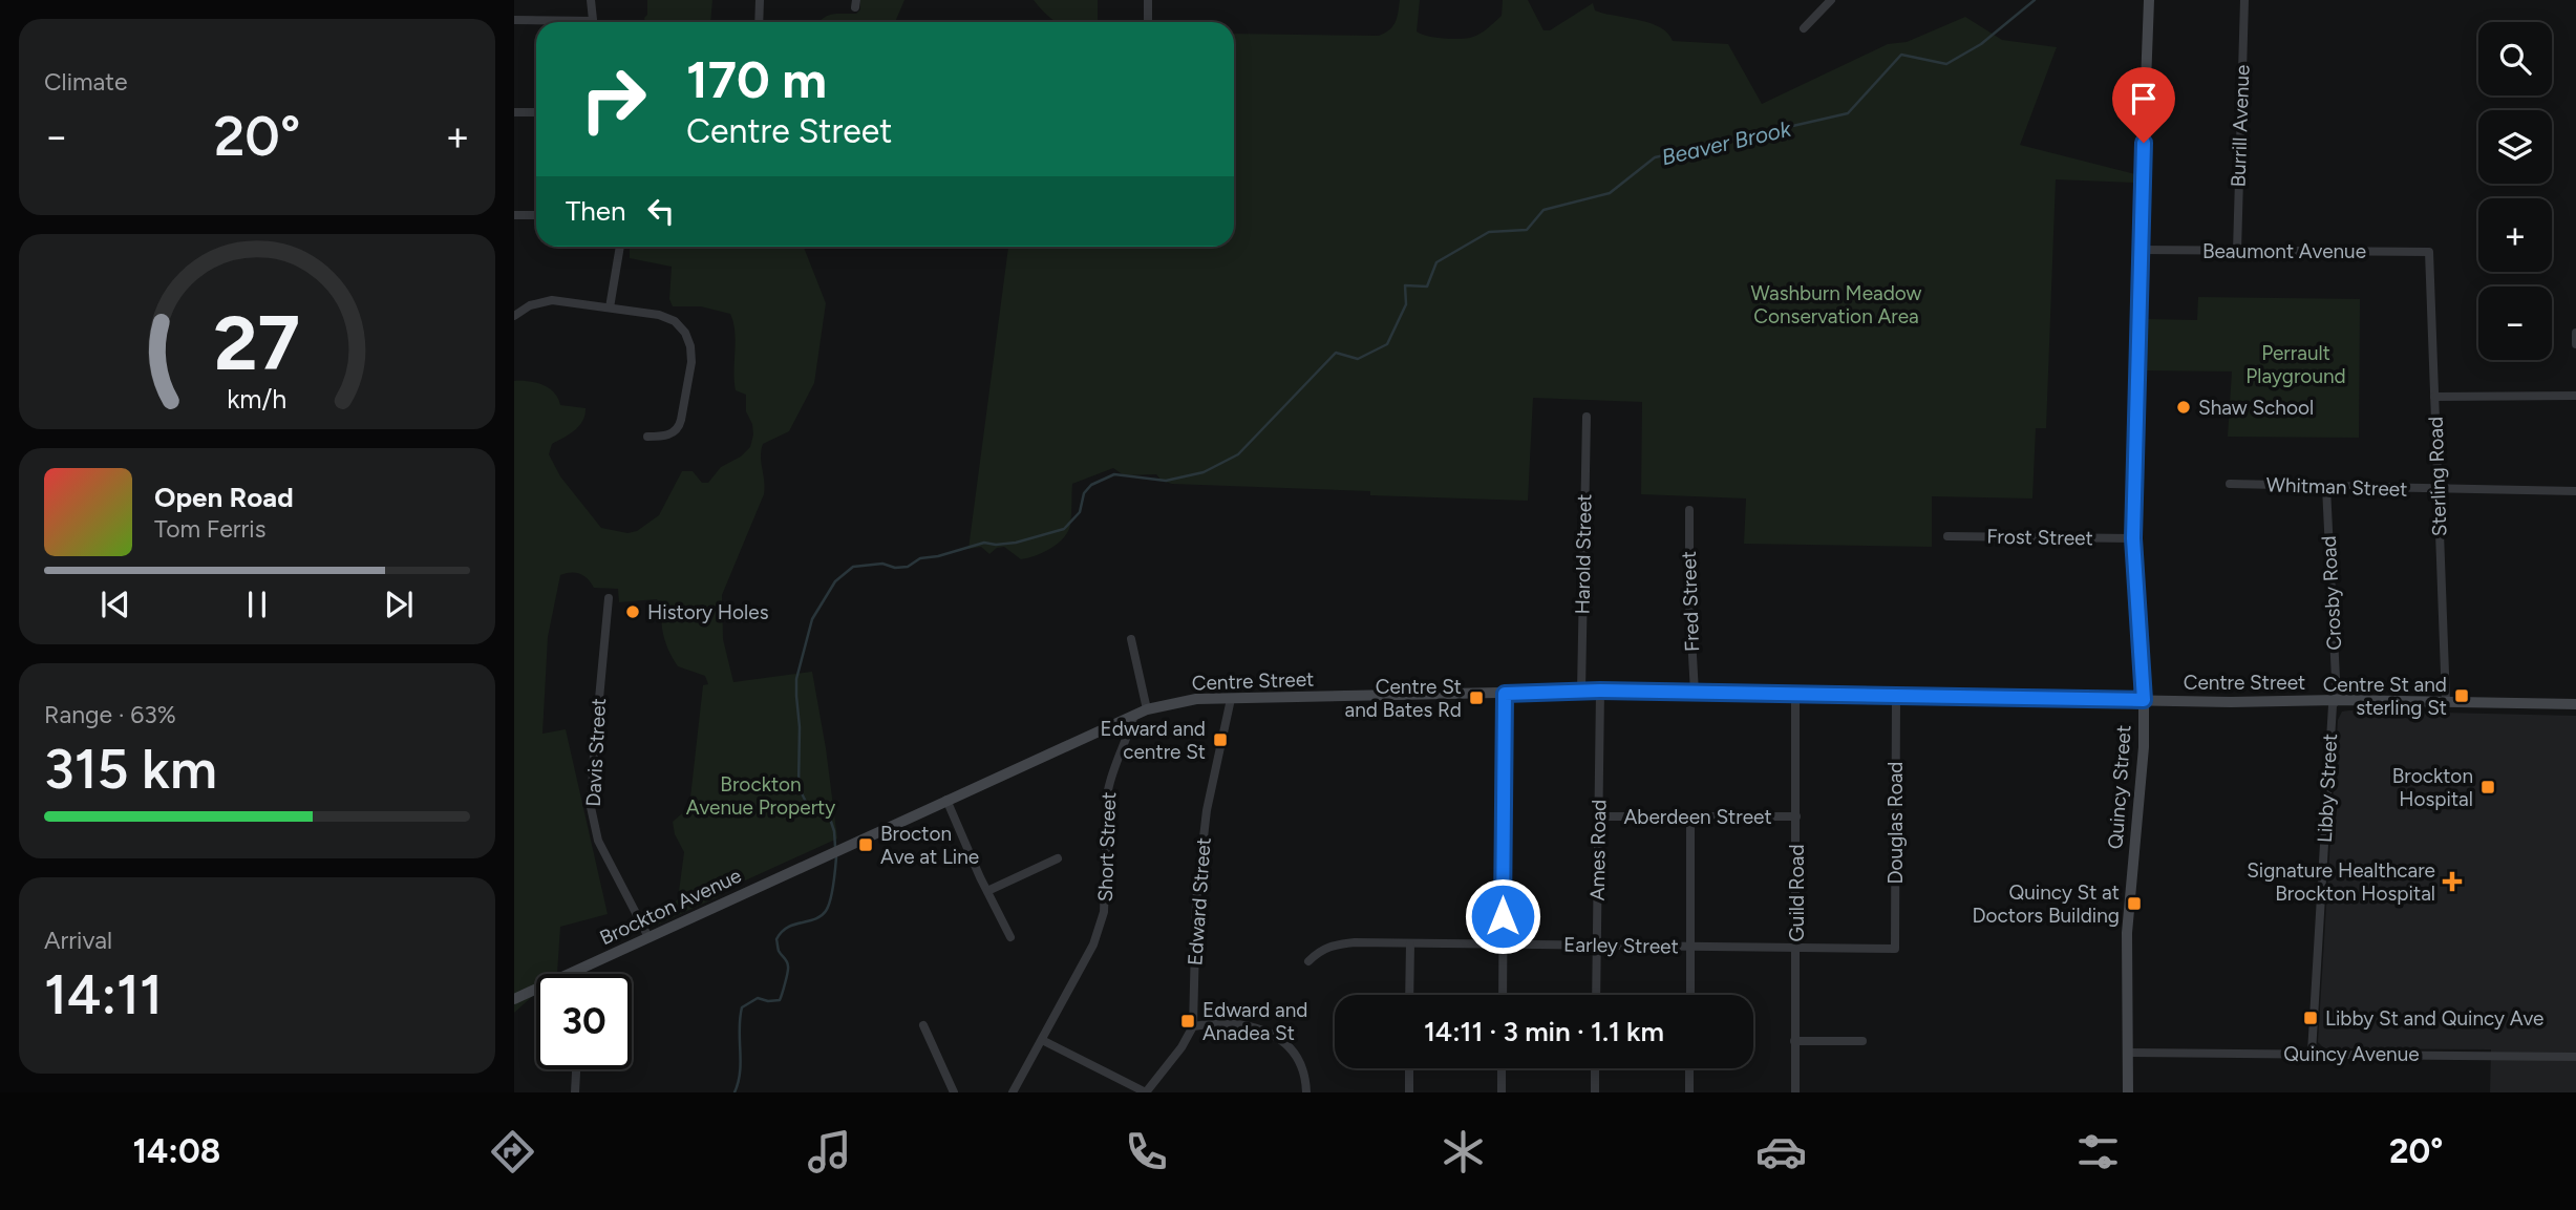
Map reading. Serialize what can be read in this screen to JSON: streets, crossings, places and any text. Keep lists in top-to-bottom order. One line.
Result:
{"streets":{"main road":["Centre Street","Quincy Street","Brockton Avenue"],"street":["Burrill Avenue","Beaumont Avenue","Sterling Road","Whitman Street","Frost Street","Harold Street","Crosby Road","Fred Street","Davis Street","Libby Street","Aberdeen Street","Douglas Road","Short Street","Ames Road","Guild Road","Edward Street","Earley Street","Quincy Avenue"]},"crossings":[["Burrill Avenue","Beaumont Avenue"],["Beaumont Avenue","Sterling Road"],["Beaumont Avenue","Quincy Street"],["Sterling Road","Whitman Street"],["Sterling Road","Centre Street"],["Whitman Street","Crosby Road"],["Frost Street","Quincy Street"],["Harold Street","Centre Street"],["Crosby Road","Centre Street"],["Crosby Road","Libby Street"],["Fred Street","Centre Street"],["Centre Street","Quincy Street"],["Centre Street","Libby Street"],["Centre Street","Douglas Road"],["Centre Street","Short Street"],["Centre Street","Ames Road"],["Centre Street","Guild Road"],["Centre Street","Edward Street"],["Centre Street","Brockton Avenue"],["Davis Street","Brockton Avenue"],["Quincy Street","Quincy Avenue"],["Libby Street","Quincy Avenue"],["Aberdeen Street","Ames Road"],["Aberdeen Street","Guild Road"],["Douglas Road","Earley Street"],["Ames Road","Earley Street"],["Guild Road","Earley Street"]],"water":["Beaver Brook"],"parks":["Washburn Meadow Conservation Area","Perrault Playground","Brockton Avenue Property"],"places":{"other":["Shaw School","History Holes"],"transit":["Centre St and sterling St","Centre St and Bates Rd","Edward and centre St","Brockton Hospital","Brocton Ave at Line","Quincy St at Doctors Building","Libby St and Quincy Ave","Edward and Anadea St"],"health":["Signature Healthcare Brockton Hospital"]},"page":{"tile":["Climate",["Range · 63%","315 km"],["Arrival","14:11"]],"map_buttons":["+","−"],"turn":["170 m","Centre Street"],"heat":["−","20°","+"],"then":"Then","song":["Open Road","Tom Ferris"],"limit":"30","trip":"14:11 · 3 min · 1.1 km","tabs":["14:08","20°"],"gauge":["27","km/h"]}}
